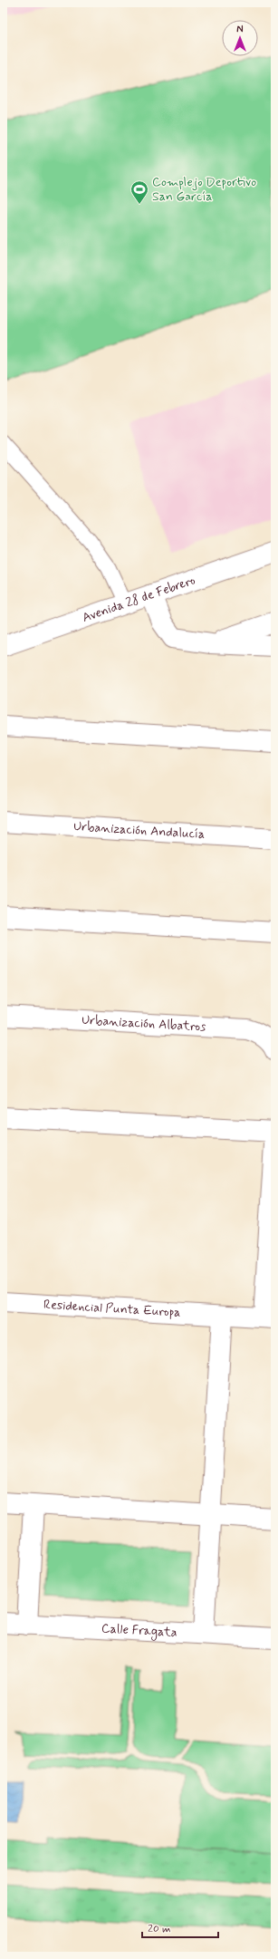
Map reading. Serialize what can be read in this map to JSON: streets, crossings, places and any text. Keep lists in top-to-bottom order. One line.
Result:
{"streets":{"street":["Avenida 28 de Febrero","Urbanización Andalucía","Urbanización Albatros","Residencial Punta Europa","Calle Fragata"]},"places":{"sports":["Complejo Deportivo San García"]},"scale_bar":"20 m","north":"top"}
